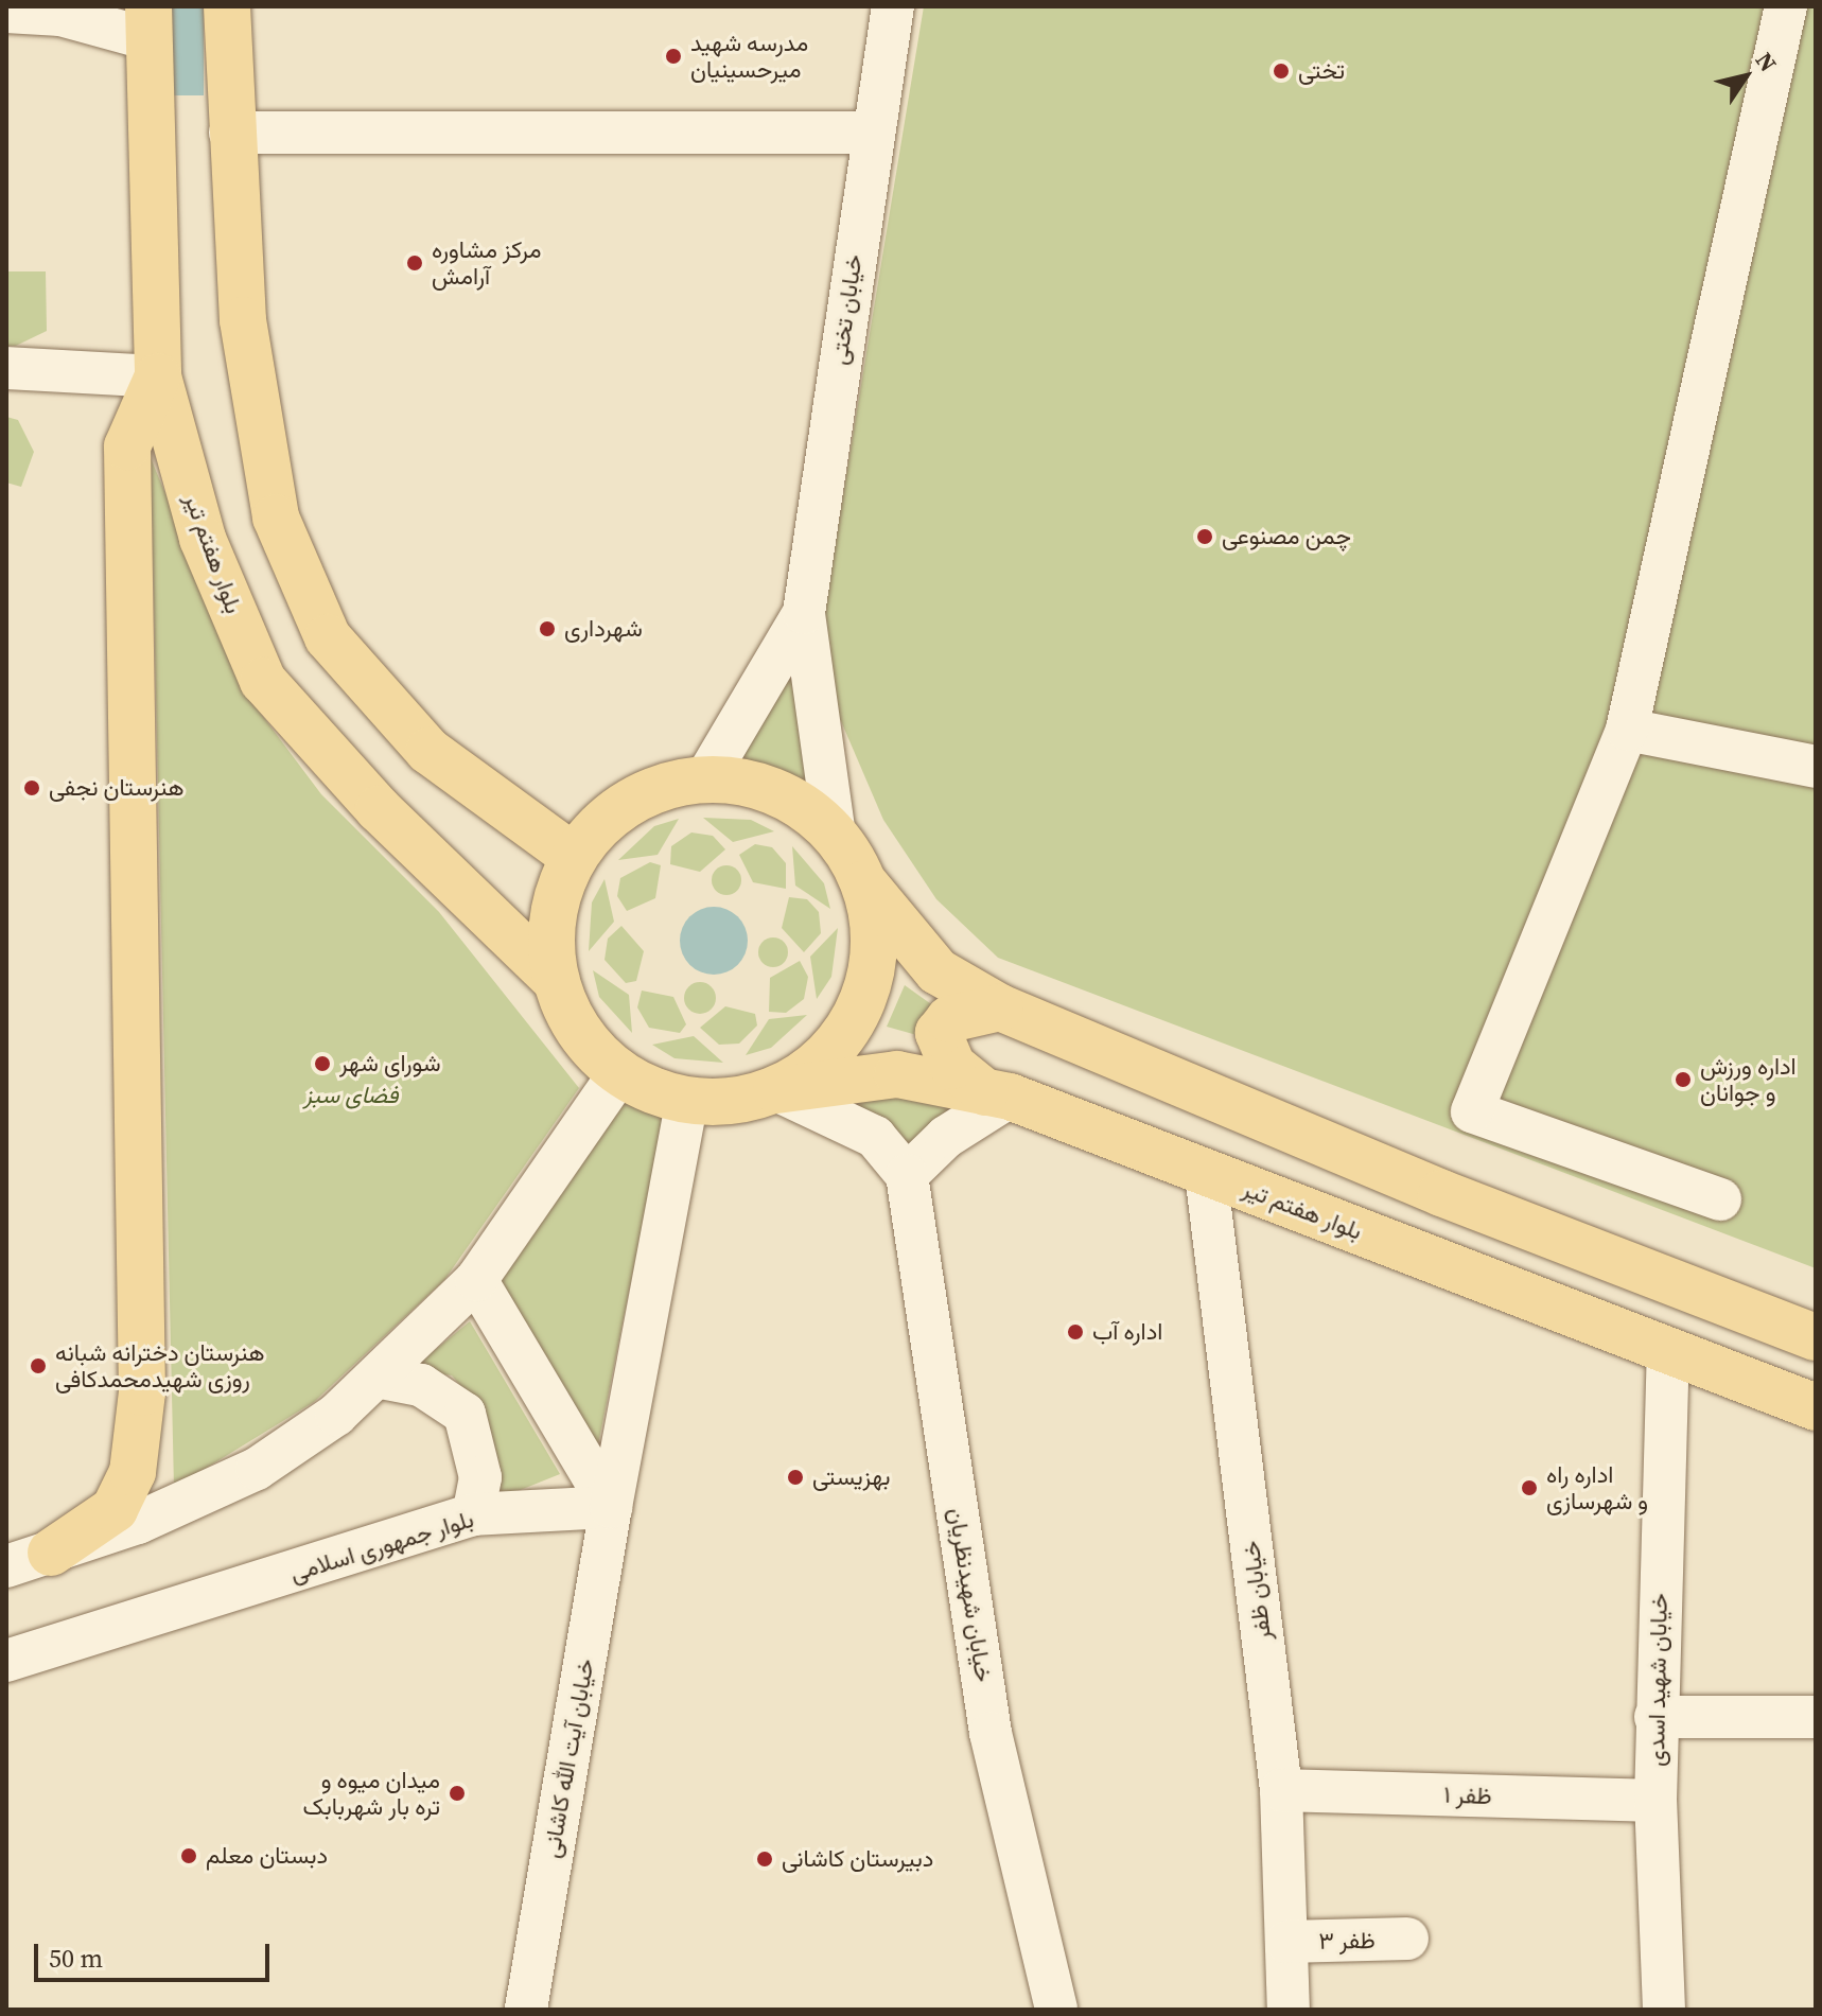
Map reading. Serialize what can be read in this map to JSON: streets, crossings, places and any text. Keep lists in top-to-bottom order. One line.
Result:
{"streets":{"main road":["بلوار هفتم تیر"],"street":["خیابان تختی","بلوار جمهوری اسلامی","خیابان ظفر","خیابان شهیدنظریان","خیابان شهید اسدی","خیابان آیت الله کاشانی","ظفر ۱","ظفر ۳"]},"crossings":[["بلوار هفتم تیر","خیابان ظفر"],["بلوار هفتم تیر","خیابان شهید اسدی"],["بلوار جمهوری اسلامی","خیابان آیت الله کاشانی"],["خیابان ظفر","ظفر ۱"],["خیابان ظفر","ظفر ۳"],["خیابان شهید اسدی","ظفر ۱"]],"parks":["فضای سبز"],"places":["مدرسه شهید میرحسینیان","تختی","مرکز مشاوره آرامش","چمن مصنوعی","شهرداری","هنرستان نجفی","شورای شهر","اداره ورزش و جوانان","اداره آب","هنرستان دخترانه شبانه روزی شهیدمحمدکافی","بهزیستی","اداره راه و شهرسازی","میدان میوه و تره بار شهربابک","دبستان معلم","دبیرستان کاشانی"],"scale_bar":"50 m","north":"top right"}
